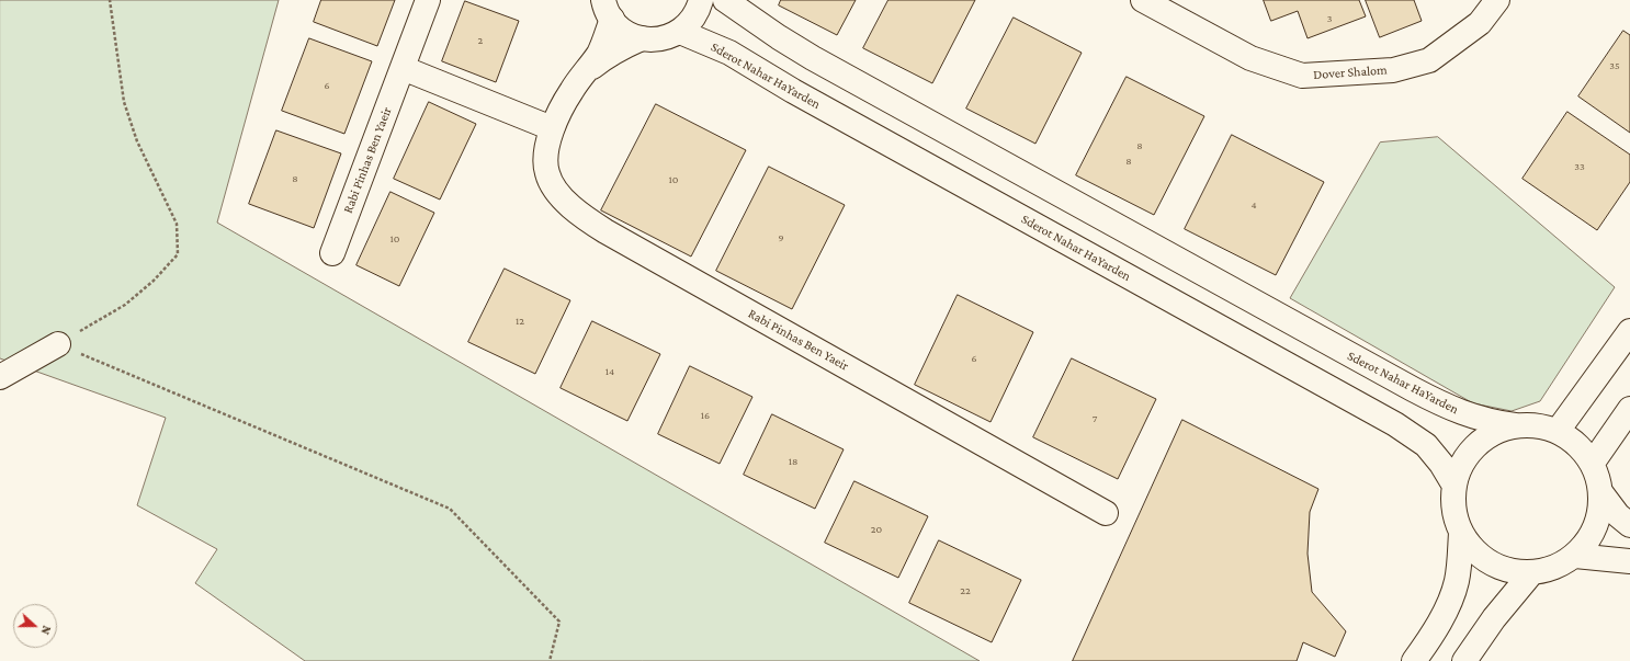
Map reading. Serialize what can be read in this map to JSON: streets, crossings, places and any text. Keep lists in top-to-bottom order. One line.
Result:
{"streets":{"main road":["Dover Shalom","Sderot Nahar HaYarden","Rabi Pinhas Ben Yaeir"]},"house_numbers":["3","2","35","6","8","8","33","8","10","4","9","10","12","6","14","16","7","18","20","22"],"north":"right"}
